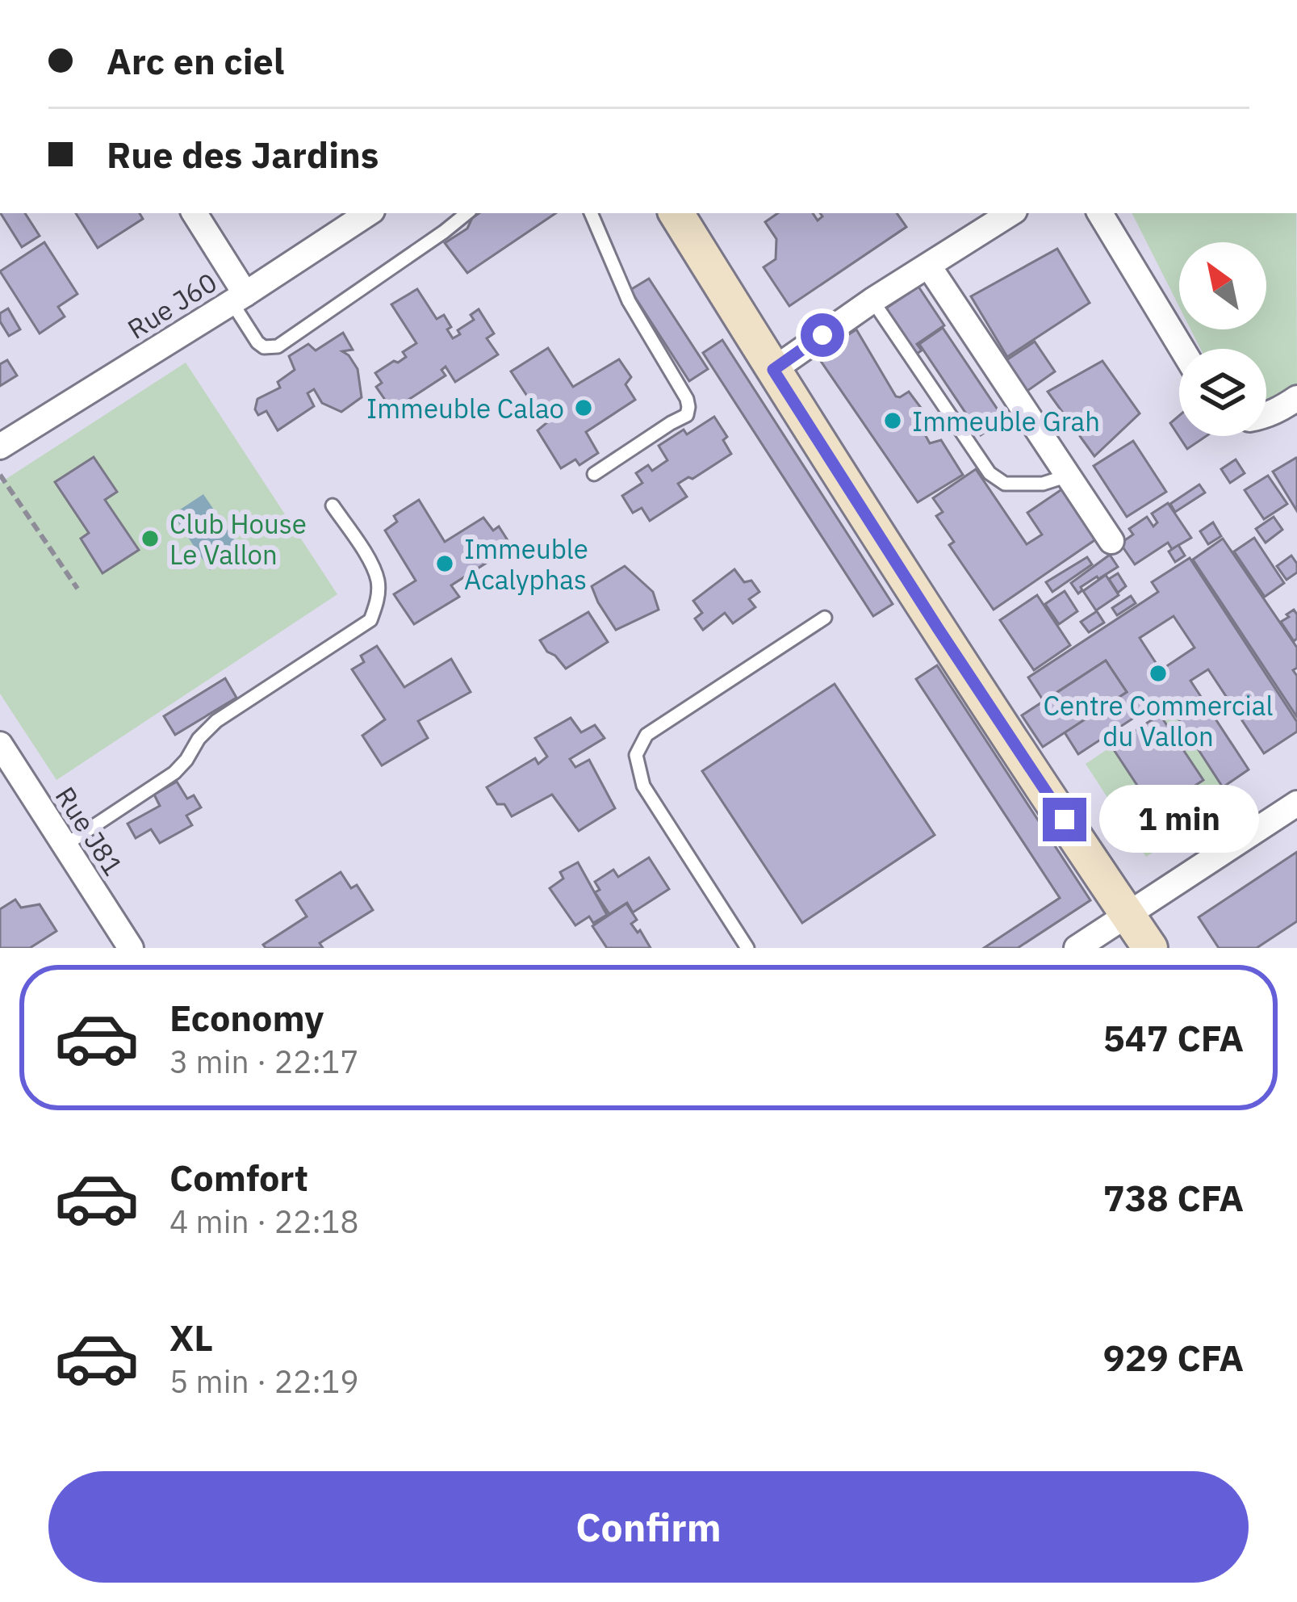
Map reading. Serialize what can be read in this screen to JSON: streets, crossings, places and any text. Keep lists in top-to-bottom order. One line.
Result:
{"streets":{"street":["Rue J60","Rue J81"]},"places":["Immeuble Calao","Immeuble Grah","Club House Le Vallon","Immeuble Acalyphas","Centre Commercial du Vallon"],"north":"top left","page":{"banner":["Arc en ciel","Rue des Jardins"],"bubble":"1 min","list":[{"name":"Economy","note":"3 min · 22:17","value":"547 CFA"},{"name":"Comfort","note":"4 min · 22:18","value":"738 CFA"},{"name":"XL","note":"5 min · 22:19","value":"929 CFA"}],"buttons":"Confirm"}}
